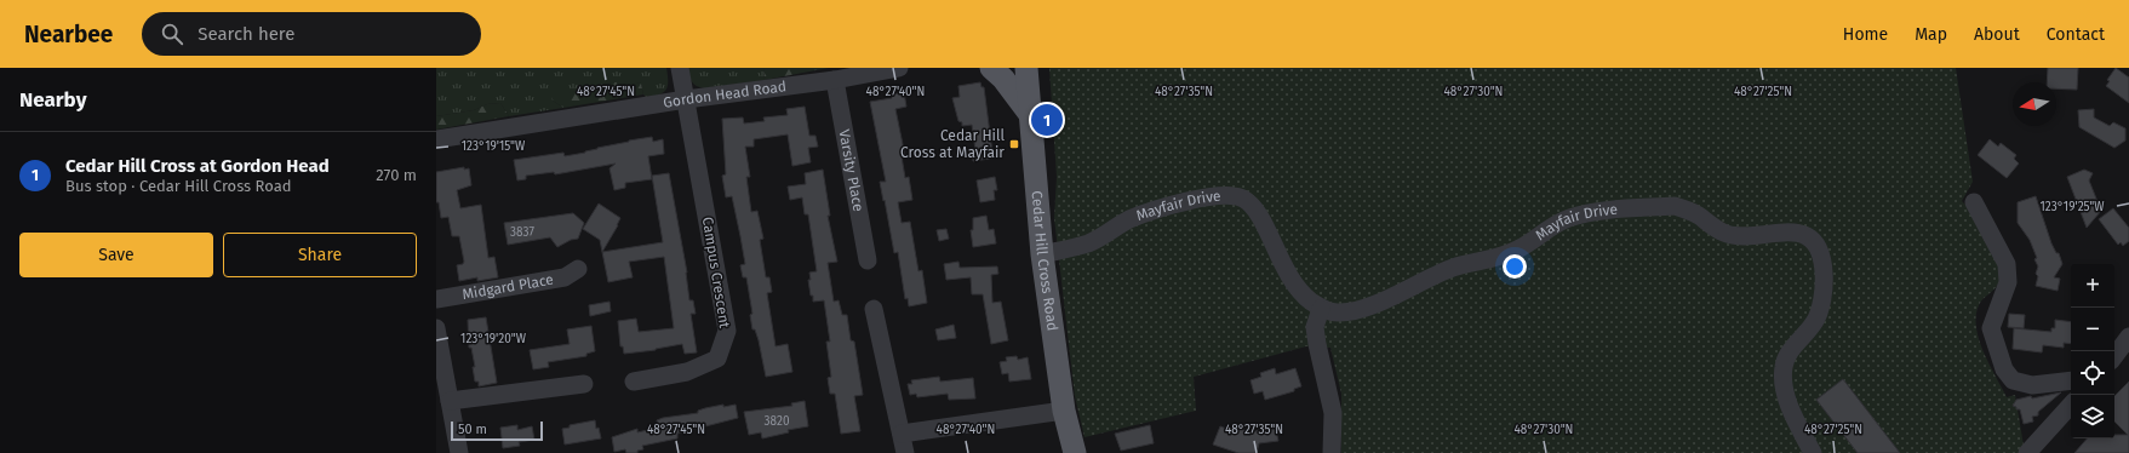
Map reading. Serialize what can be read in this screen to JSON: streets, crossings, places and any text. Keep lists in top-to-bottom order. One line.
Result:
{"streets":{"main road":["Cedar Hill Cross Road"],"street":["Gordon Head Road","Varsity Place","Mayfair Drive","Campus Crescent","Midgard Place"]},"crossings":[["Gordon Head Road","Varsity Place"],["Gordon Head Road","Campus Crescent"],["Mayfair Drive","Cedar Hill Cross Road"]],"places":{"transit":["Cedar Hill Cross at Mayfair"]},"house_numbers":["3837","3820"],"scale_bar":"50 m","north":"left","page":{"header":"Nearbee","search":"Search here","nav":["Home","Map","About","Contact"],"heading":"Nearby","pins":"1","list":[{"mark":"1","name":"Cedar Hill Cross at Gordon Head","note":"Bus stop · Cedar Hill Cross Road","value":"270 m"}],"buttons":["Save","Share"],"map_buttons":["+","−"],"scale":"50 m"},"coordinates":["48°27'45\"N","48°27'40\"N","48°27'35\"N","48°27'30\"N","48°27'25\"N","123°19'15\"W","123°19'25\"W","123°19'20\"W"]}
